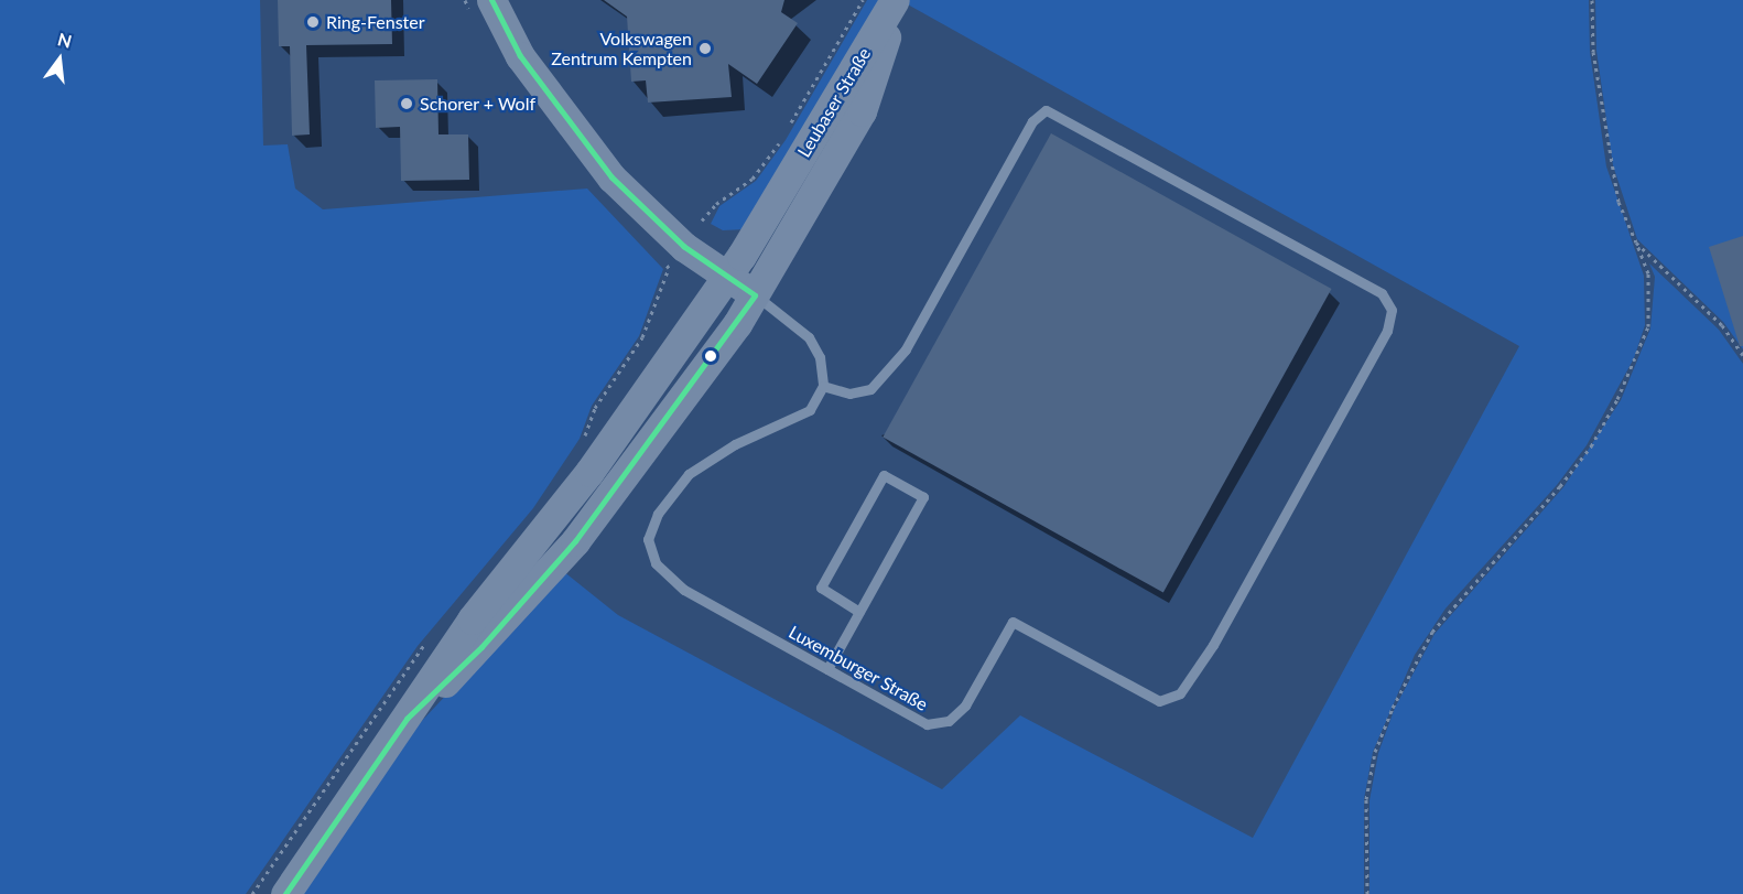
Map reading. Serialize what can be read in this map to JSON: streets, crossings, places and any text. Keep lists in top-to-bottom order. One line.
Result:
{"streets":{"main road":["Leubaser Straße"],"lane":["Luxemburger Straße"]},"places":["Ring-Fenster","Volkswagen Zentrum Kempten","Schorer + Wolf"],"north":"top"}
